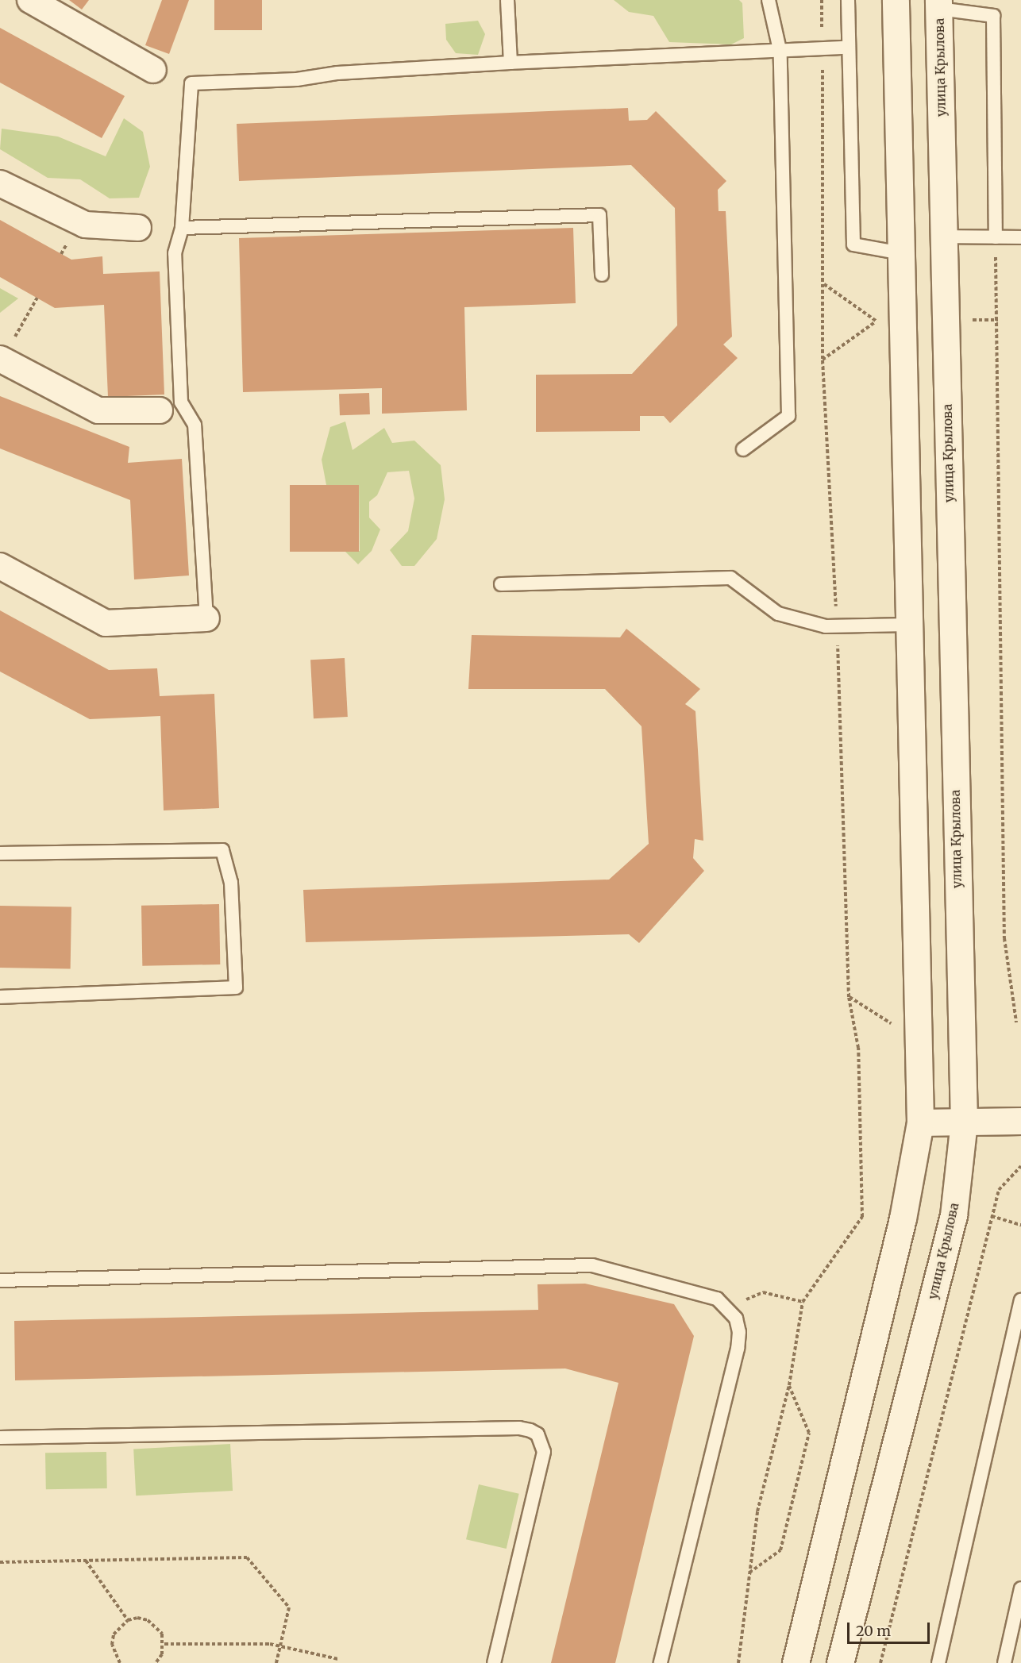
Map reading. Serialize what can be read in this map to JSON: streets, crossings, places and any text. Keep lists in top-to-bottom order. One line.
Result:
{"streets":{"main road":["улица Крылова"]},"scale_bar":"20 m"}
